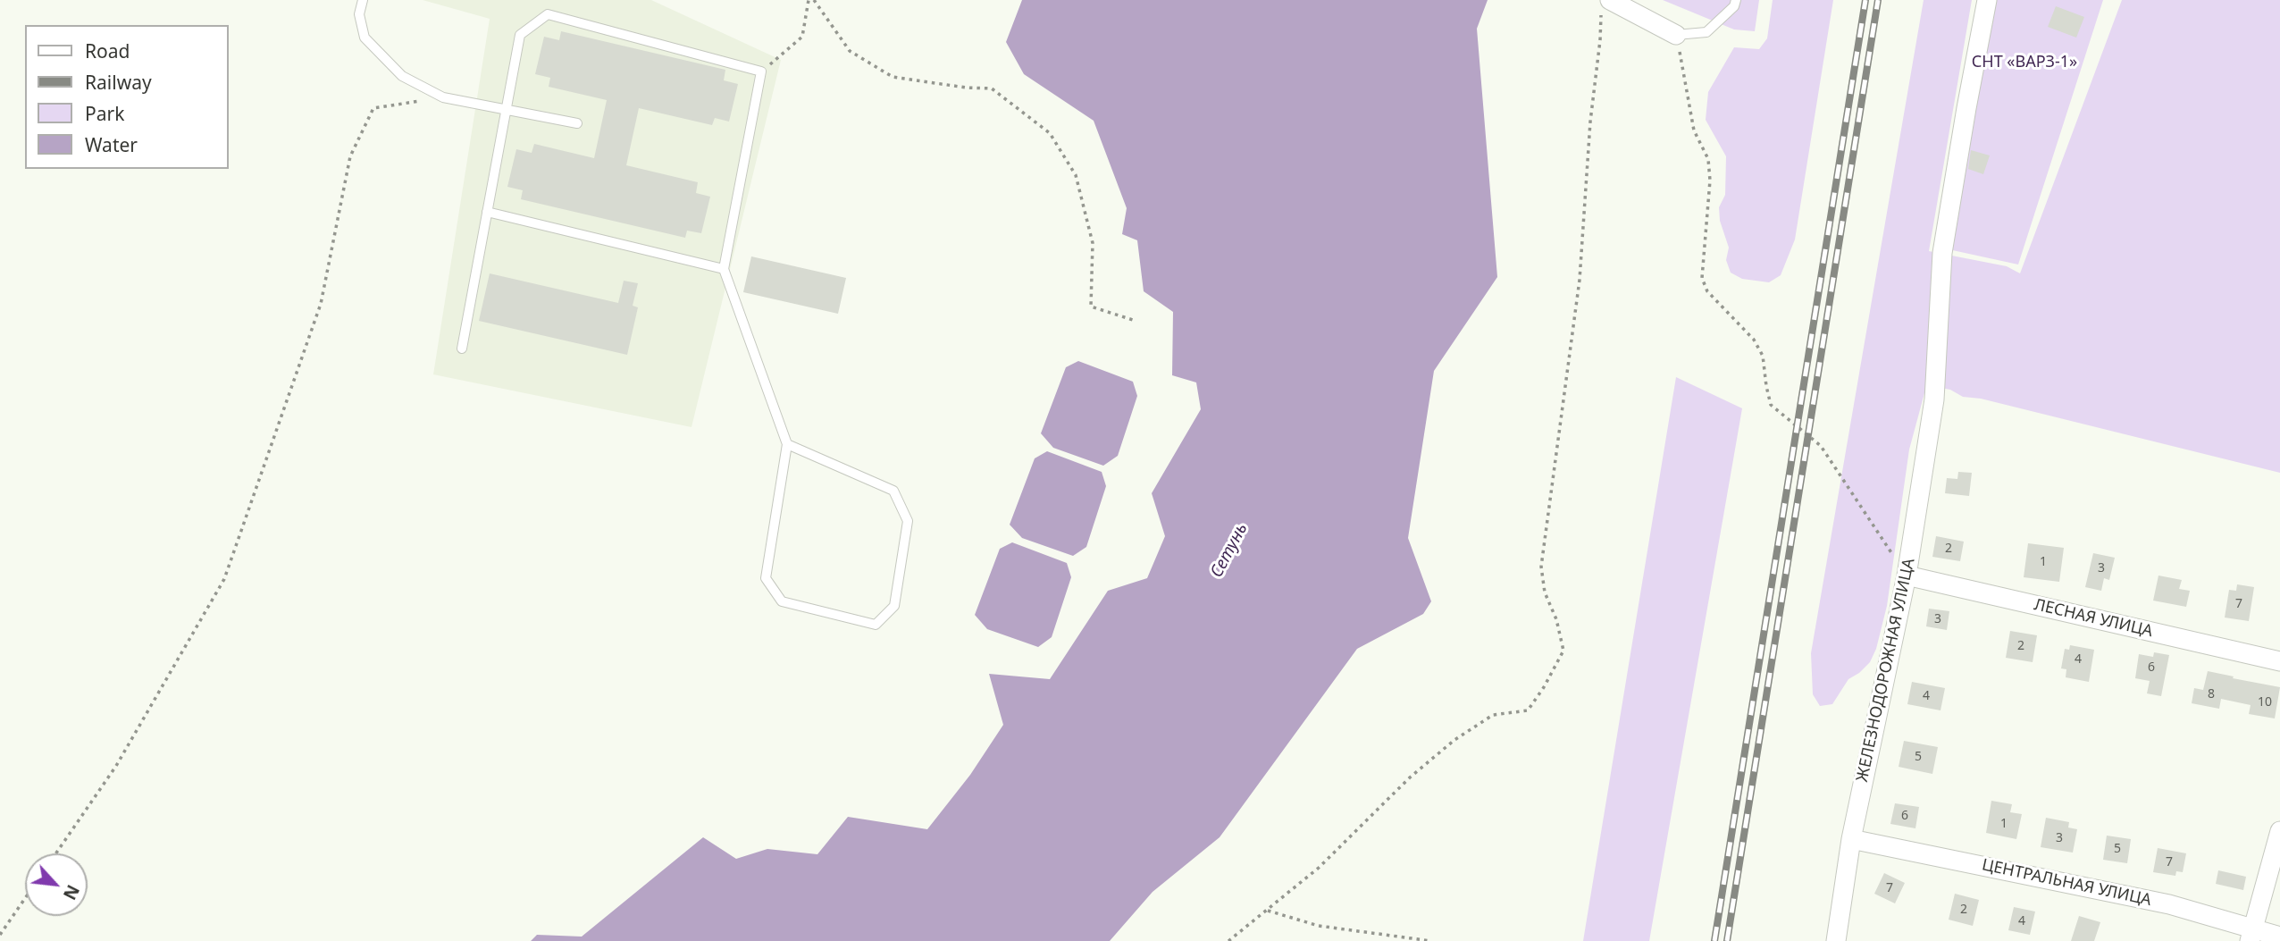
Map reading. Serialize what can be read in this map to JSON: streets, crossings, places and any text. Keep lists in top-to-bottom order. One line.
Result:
{"streets":{"street":["ЛЕСНАЯ УЛИЦА","ЖЕЛЕЗНОДОРОЖНАЯ УЛИЦА","ЦЕНТРАЛЬНАЯ УЛИЦА"]},"crossings":[["ЛЕСНАЯ УЛИЦА","ЖЕЛЕЗНОДОРОЖНАЯ УЛИЦА"],["ЖЕЛЕЗНОДОРОЖНАЯ УЛИЦА","ЦЕНТРАЛЬНАЯ УЛИЦА"]],"water":["Сетунь"],"parks":["СНТ «ВАРЗ-1»"],"house_numbers":["2","1","3","7","3","2","4","6","8","4","10","5","6","1","3","5","7","7","2","4"],"legend":["Road","Railway","Park","Water"],"north":"bottom right"}
